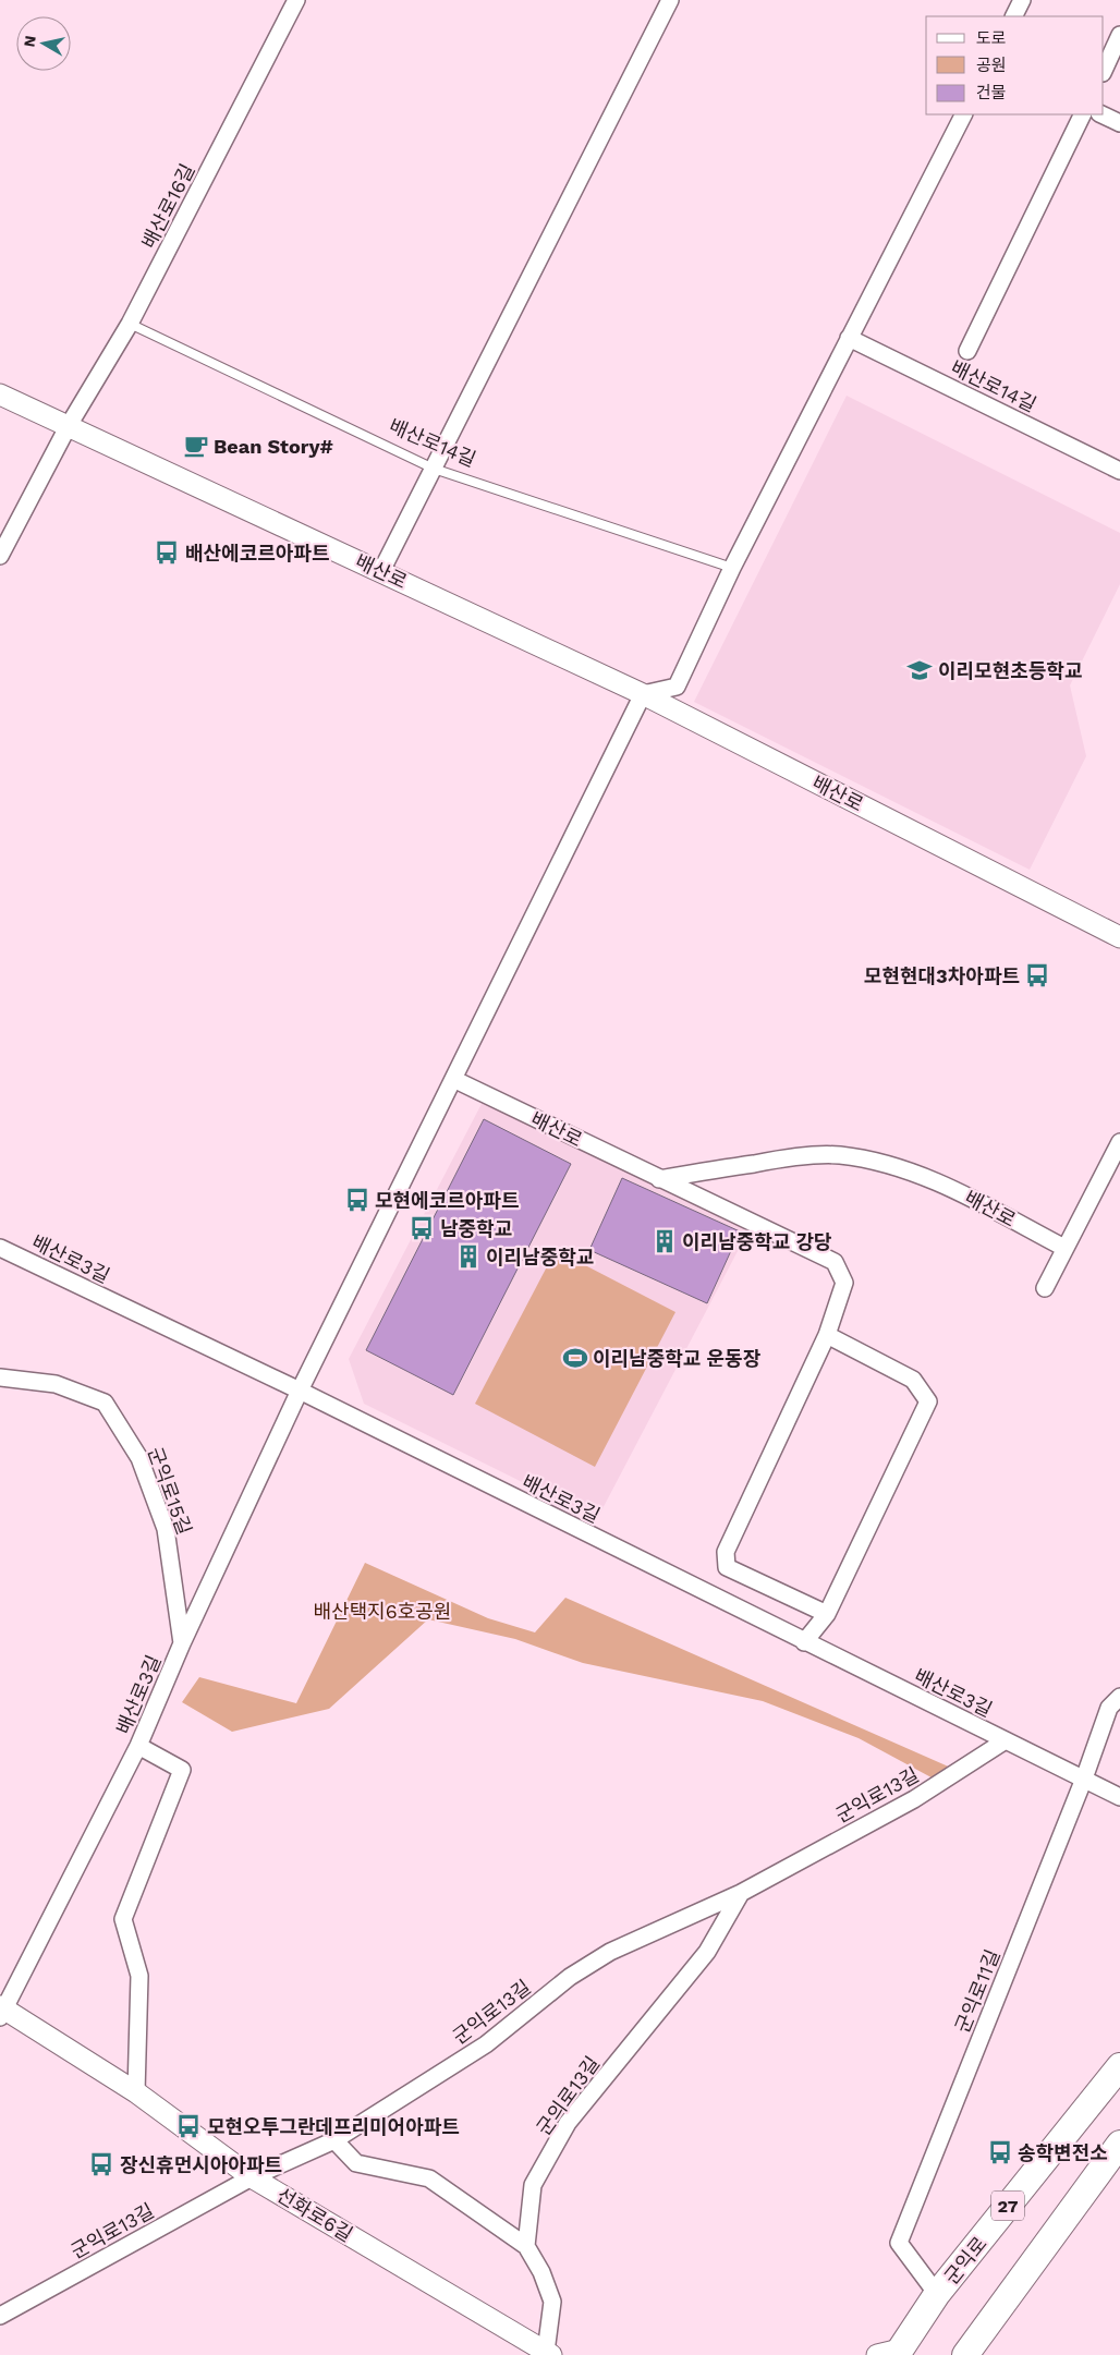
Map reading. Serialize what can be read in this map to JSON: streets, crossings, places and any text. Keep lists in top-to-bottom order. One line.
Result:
{"streets":{"main road":["27","군익로"],"street":["배산로16길","배산로14길","배산로","배산로3길","군익로15길","군익로13길","군익로11길","군의로13길","선화로6길"]},"crossings":[["배산로16길","배산로14길"],["배산로16길","배산로"],["배산로","배산로3길"],["배산로3길","군익로15길"],["배산로3길","군익로13길"],["배산로3길","군익로11길"],["배산로3길","선화로6길"],["군익로13길","군의로13길"],["군익로13길","선화로6길"],["군익로11길","군익로"]],"parks":["배산택지6호공원"],"places":{"cafe":["Bean Story#"],"bus stop":["배산에코르아파트","모현현대3차아파트","모현에코르아파트","남중학교","모현오투그란데프리미어아파트","송학변전소","장신휴먼시아아파트"],"school or university":["이리모현초등학교"],"building":["이리남중학교 강당","이리남중학교"],"sports":["이리남중학교 운동장"]},"legend":["도로","공원","건물"],"north":"left"}
